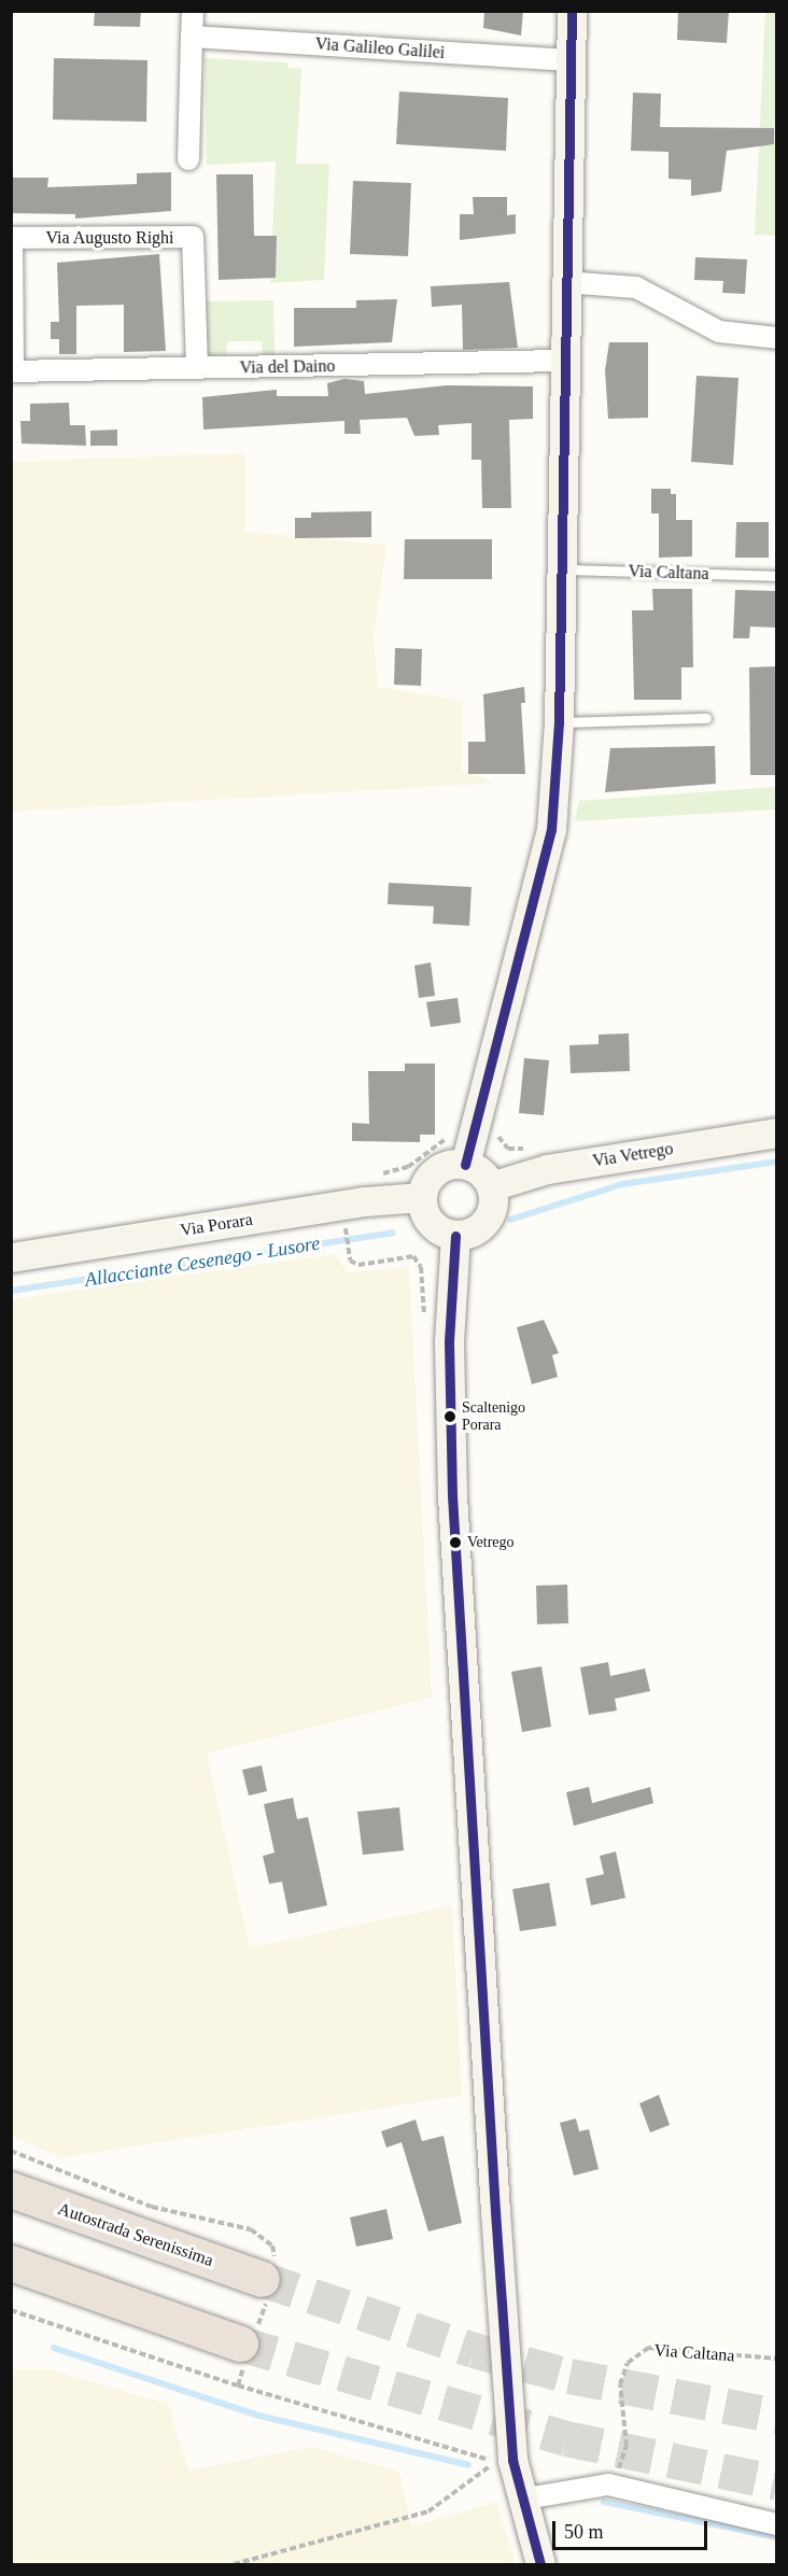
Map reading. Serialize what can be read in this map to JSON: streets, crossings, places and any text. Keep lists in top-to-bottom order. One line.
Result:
{"streets":{"highway":["Autostrada Serenissima"],"main road":["Via Vetrego","Via Porara"],"street":["Via Galileo Galilei","Via Augusto Righi","Via del Daino"],"lane":["Via Caltana"]},"crossings":[["Via Augusto Righi","Via del Daino"],["Via Vetrego","Via Porara"]],"water":["Allacciante Cesenego - Lusore"],"places":["Scaltenigo Porara","Vetrego"],"scale_bar":"50 m"}
